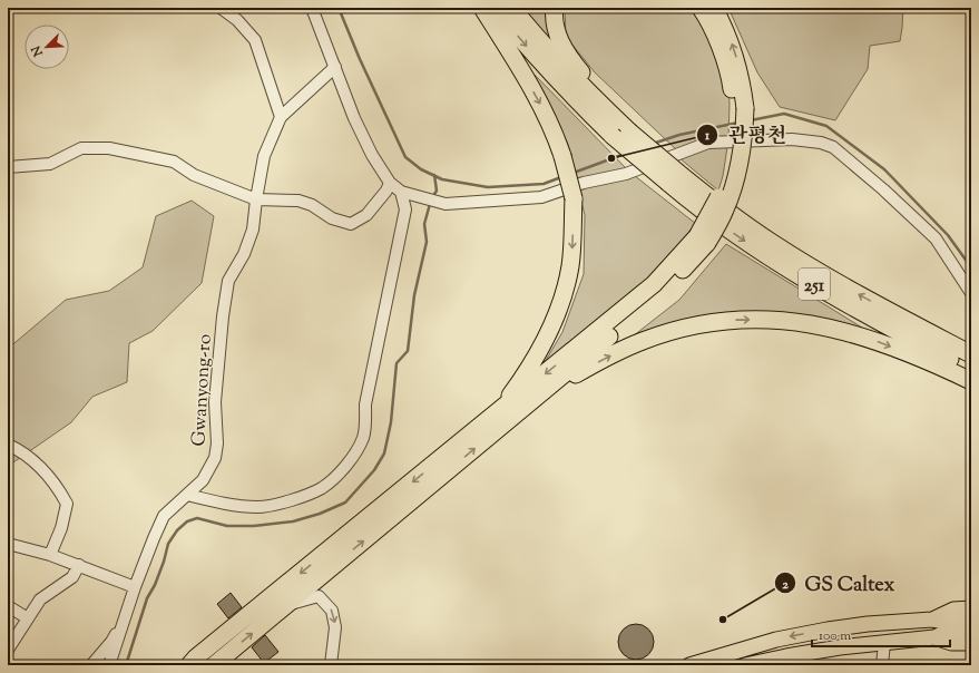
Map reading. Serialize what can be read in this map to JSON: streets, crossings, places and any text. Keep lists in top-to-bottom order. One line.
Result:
{"streets":{"highway":["251"],"street":["Gwanyong-ro"]},"places":["관평천","GS Caltex"],"scale_bar":"100 m","north":"bottom left"}
